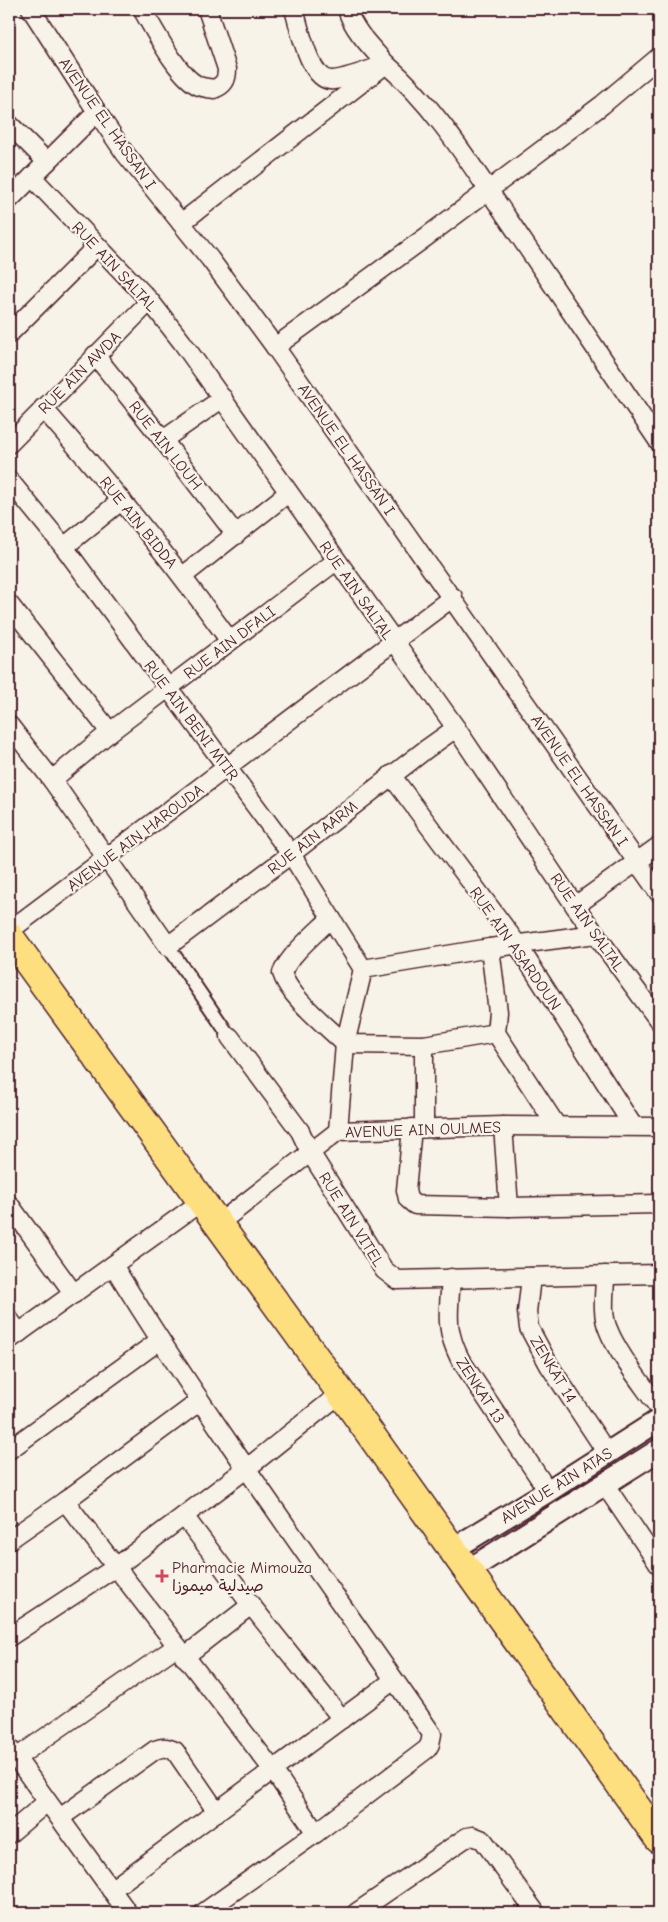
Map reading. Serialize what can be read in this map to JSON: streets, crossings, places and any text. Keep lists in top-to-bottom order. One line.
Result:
{"streets":{"street":["AVENUE EL HASSAN I","RUE AIN SALTAL","RUE AIN AWDA","RUE AIN LOUH","RUE AIN BIDDA","RUE AIN DFALI","RUE AIN BENI MTIR","AVENUE AIN HAROUDA","RUE AIN AARM","RUE AIN ASARDOUN","AVENUE AIN OULMES","RUE AIN VITEL","ZENKAT 14","ZENKAT 13","AVENUE AIN ATAS"]},"crossings":[["AVENUE EL HASSAN I","AVENUE AIN HAROUDA"],["RUE AIN SALTAL","RUE AIN AWDA"],["RUE AIN SALTAL","RUE AIN DFALI"],["RUE AIN SALTAL","AVENUE AIN HAROUDA"],["RUE AIN SALTAL","RUE AIN AARM"],["RUE AIN AWDA","RUE AIN LOUH"],["RUE AIN AWDA","RUE AIN BIDDA"],["RUE AIN BIDDA","RUE AIN DFALI"],["RUE AIN DFALI","RUE AIN BENI MTIR"],["RUE AIN BENI MTIR","AVENUE AIN HAROUDA"],["RUE AIN BENI MTIR","RUE AIN AARM"],["RUE AIN AARM","RUE AIN ASARDOUN"],["RUE AIN ASARDOUN","AVENUE AIN OULMES"],["AVENUE AIN OULMES","RUE AIN VITEL"],["RUE AIN VITEL","ZENKAT 14"],["RUE AIN VITEL","ZENKAT 13"],["ZENKAT 14","AVENUE AIN ATAS"],["ZENKAT 13","AVENUE AIN ATAS"]],"places":{"health":["Pharmacie Mimouza صيدلية ميموزا"]}}
